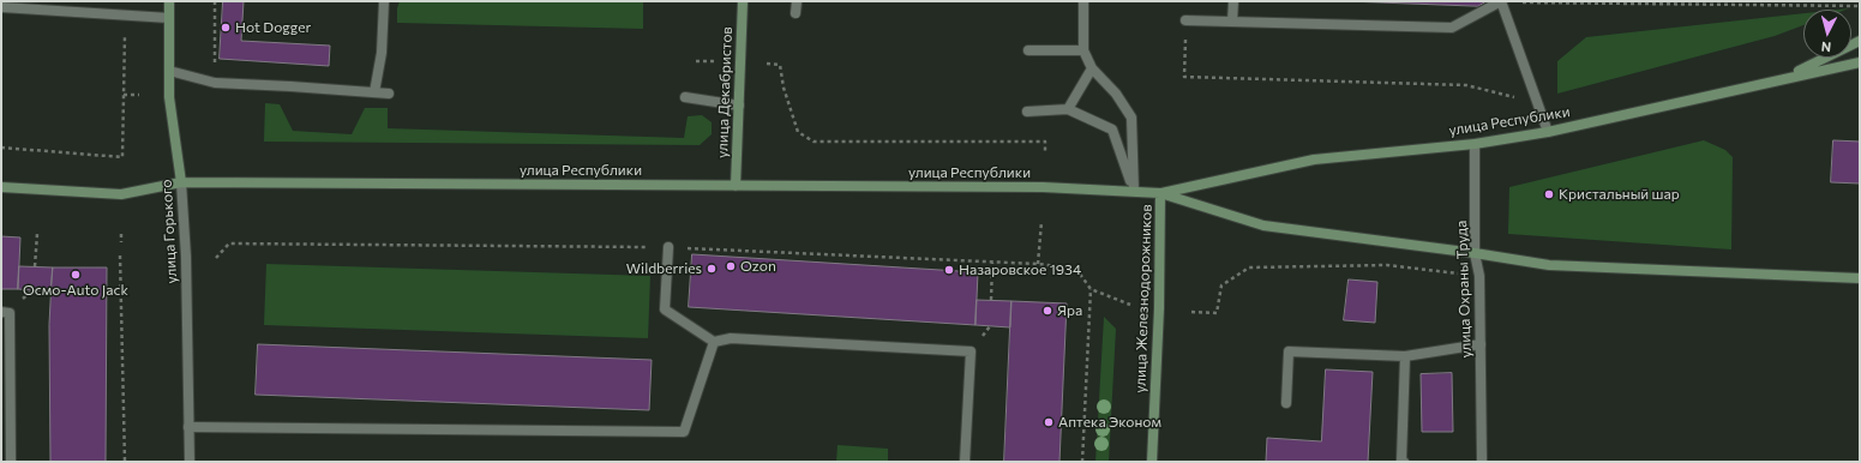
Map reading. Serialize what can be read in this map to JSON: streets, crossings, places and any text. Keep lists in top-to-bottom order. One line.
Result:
{"streets":{"main road":["улица Декабристов","улица Республики","улица Горького","улица Железнодорожников"],"street":["улица Охраны Труда"]},"crossings":[["улица Декабристов","улица Республики"],["улица Республики","улица Горького"],["улица Республики","улица Охраны Труда"],["улица Республики","улица Железнодорожников"]],"places":["Hot Dogger","Кристальный шар","Ozon","Wildberries","Назаровское 1934","Осмо-Auto Jack","Яра","Аптека Эконом"],"north":"bottom"}
